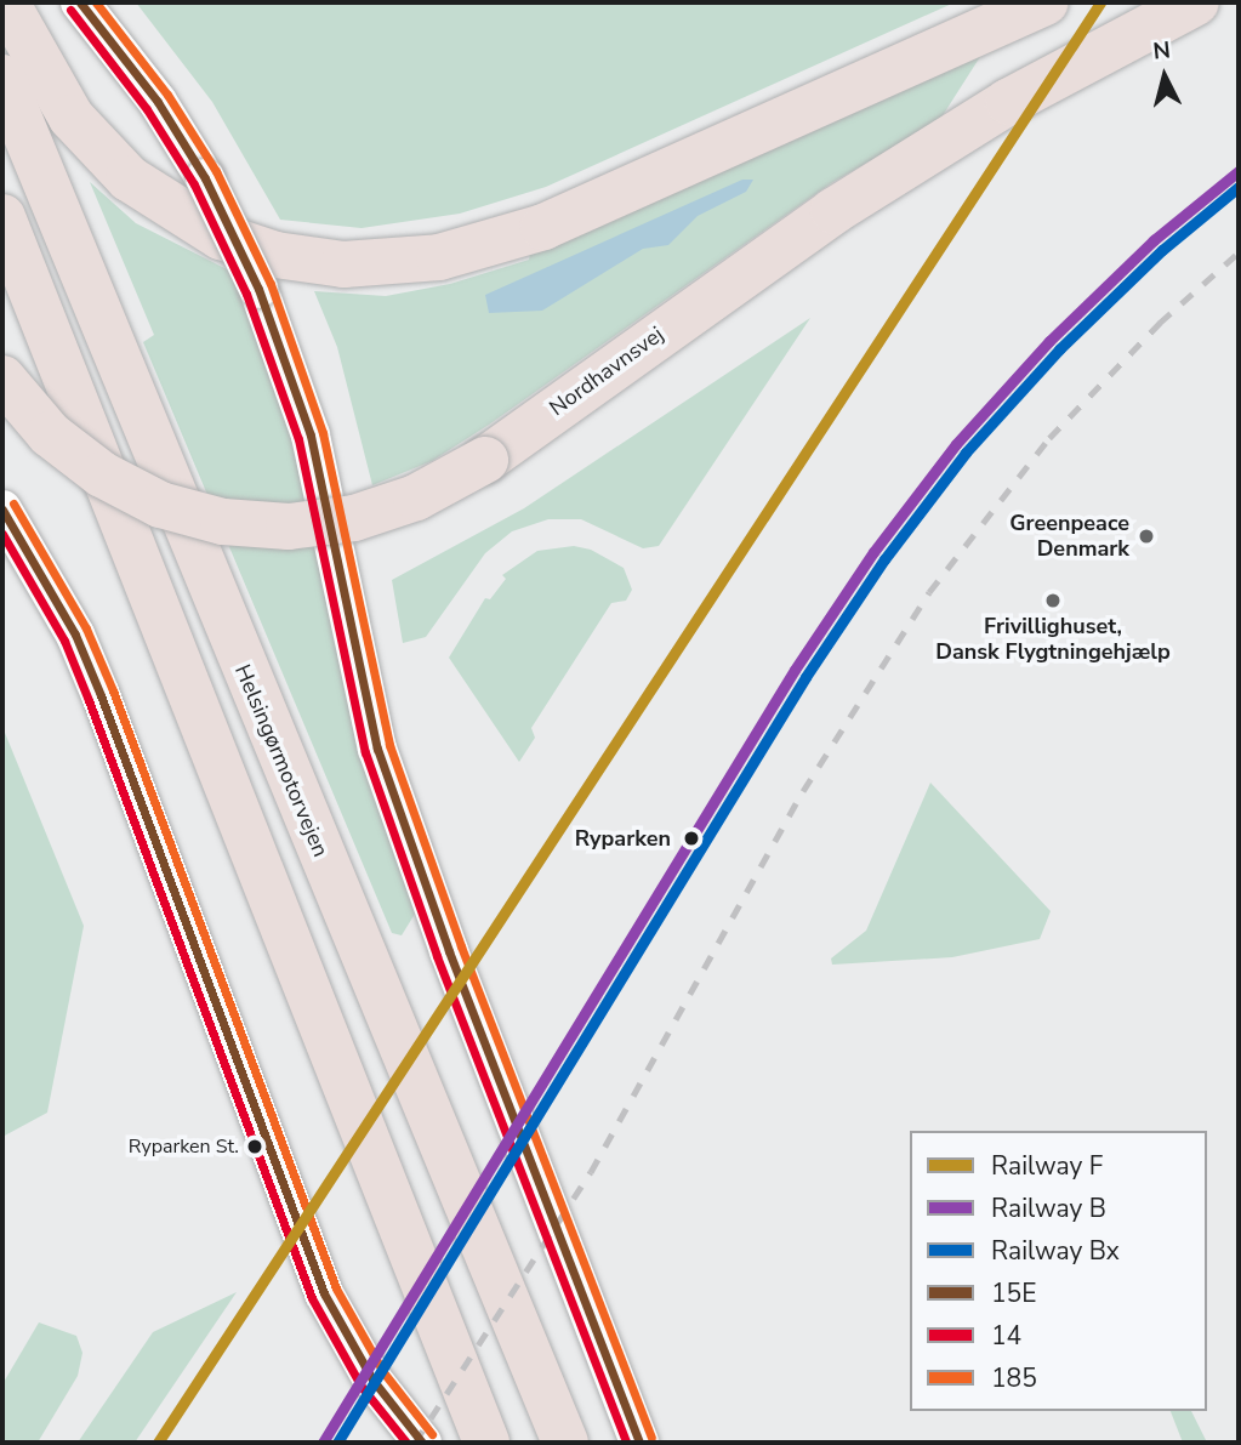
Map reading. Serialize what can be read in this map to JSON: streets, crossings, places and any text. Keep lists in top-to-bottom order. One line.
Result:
{"streets":{"highway":["Nordhavnsvej","Helsingørmotorvejen"]},"places":["Greenpeace Denmark","Frivillighuset, Dansk Flygtningehjælp","Ryparken","Ryparken St."],"lines":["rail line F","transit line 15E","transit line 185","transit line 14","rail line B","rail line Bx"],"legend":["Railway F","Railway B","Railway Bx","15E","14","185"],"north":"top"}
